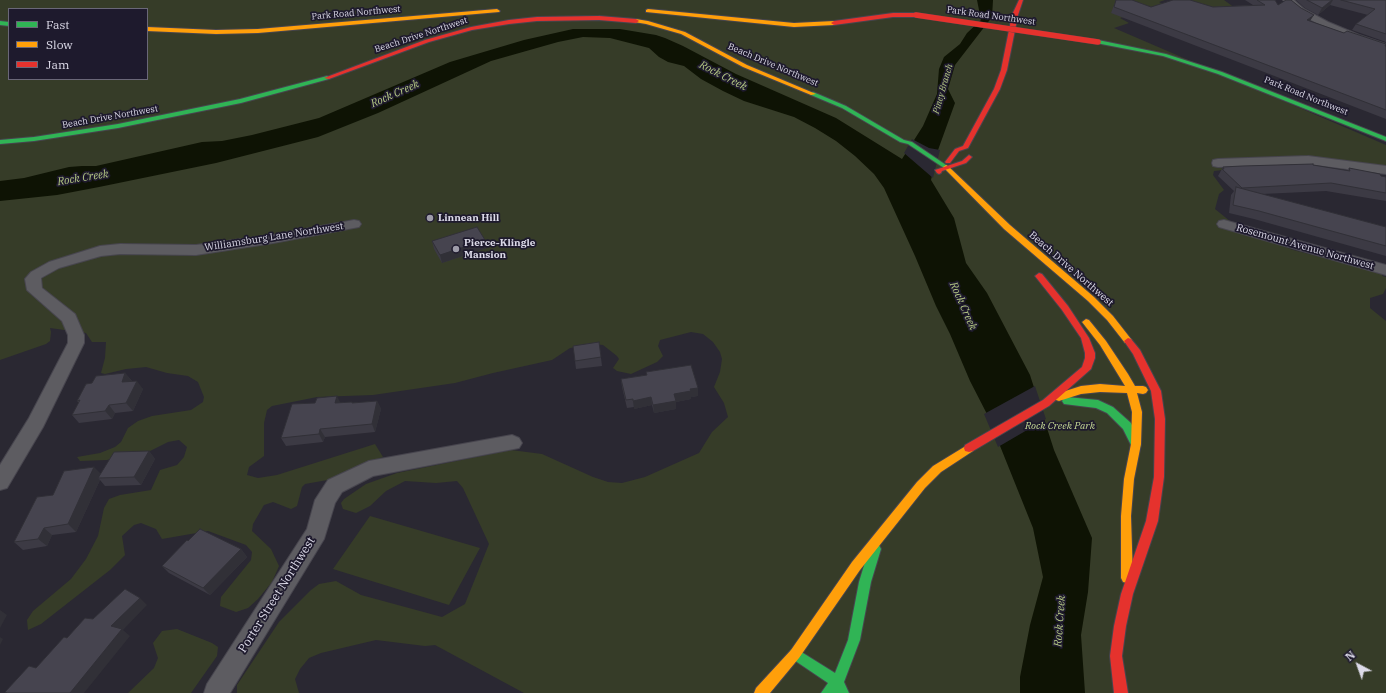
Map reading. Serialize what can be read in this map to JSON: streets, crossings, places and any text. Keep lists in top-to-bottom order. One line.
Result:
{"streets":{"main road":["Park Road Northwest","Beach Drive Northwest"],"street":["Williamsburg Lane Northwest","Rosemount Avenue Northwest","Porter Street Northwest"]},"water":["Rock Creek","Piney Branch"],"parks":["Rock Creek Park"],"places":["Linnean Hill","Pierce-Klingle Mansion"],"legend":["Fast","Slow","Jam"],"north":"top left"}
